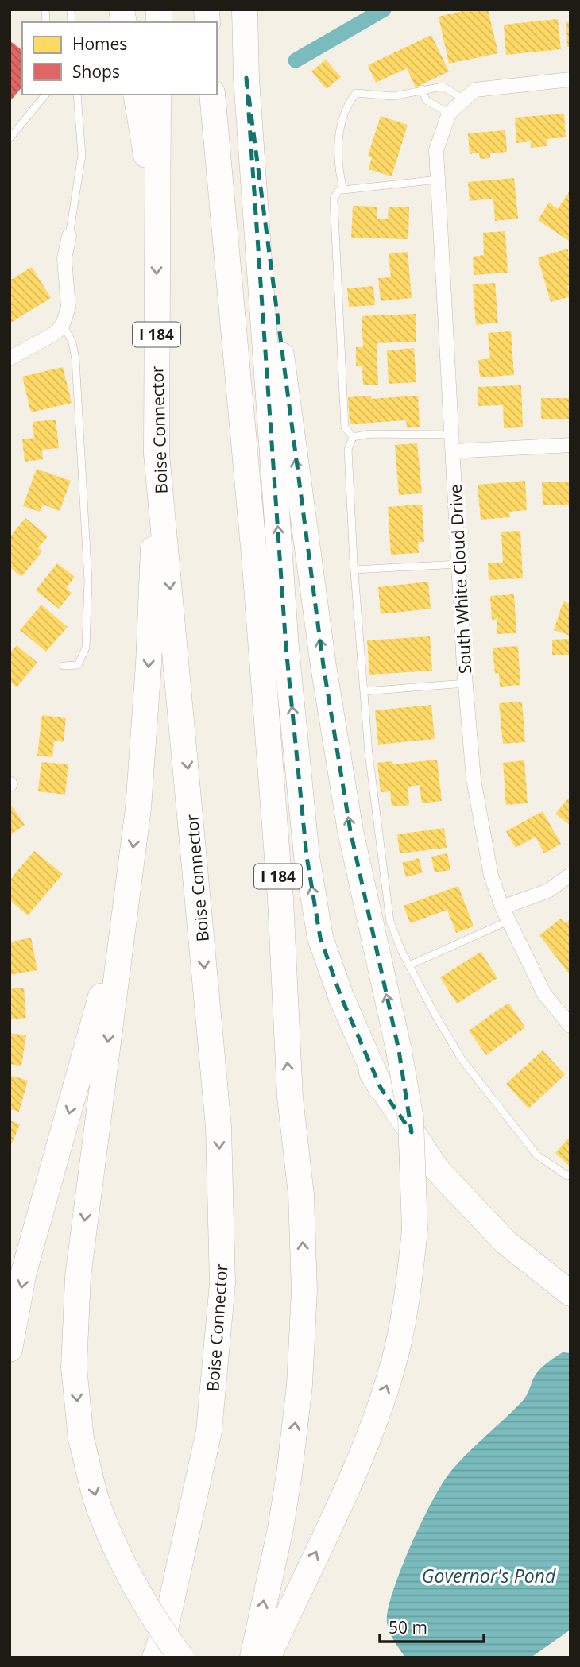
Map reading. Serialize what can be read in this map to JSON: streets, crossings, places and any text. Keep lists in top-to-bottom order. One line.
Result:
{"streets":{"highway":["I 184","Boise Connector"],"street":["South White Cloud Drive"]},"water":["Governor's Pond"],"legend":["Homes","Shops"],"scale_bar":"50 m"}
